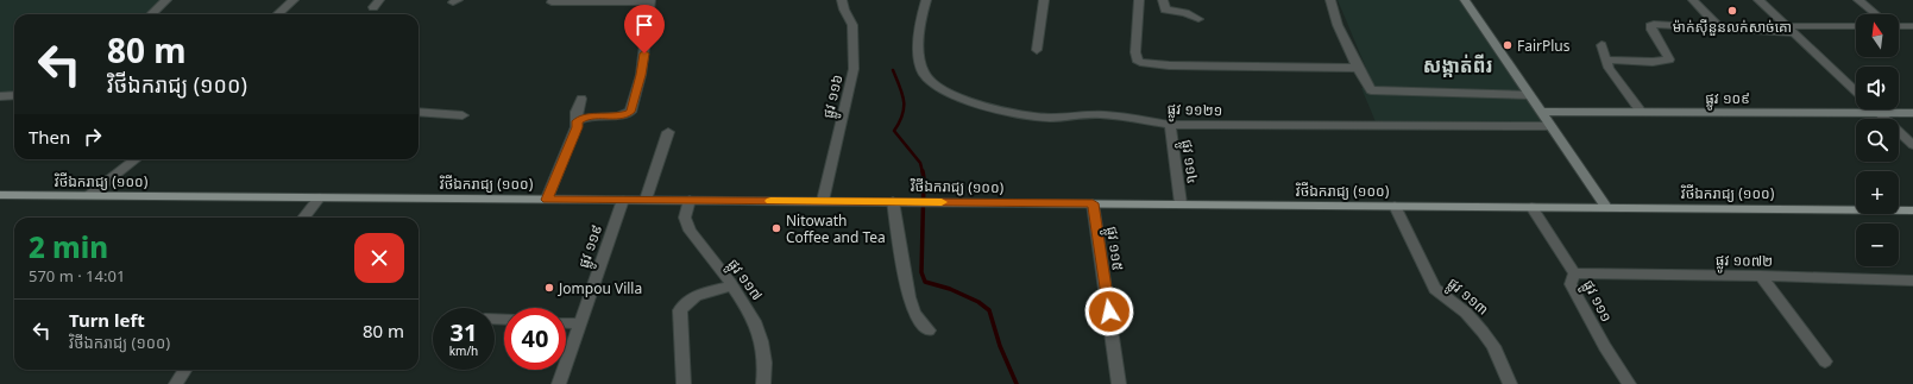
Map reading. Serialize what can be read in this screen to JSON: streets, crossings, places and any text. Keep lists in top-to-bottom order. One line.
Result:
{"streets":{"main road":["ផ្លូវ ១០៩","វិថីឯករាជ្យ (១០០)"],"street":["ផ្លូវ ១១៦","ផ្លូវ ១១២១","ផ្លូវ ១១៤","ផ្លូវ ១១៩","ផ្លូវ ១១៥","ផ្លូវ ១០៧២","ផ្លូវ ១១៧","ផ្លូវ ១១៣","ផ្លូវ ១១១"]},"crossings":[["ផ្លូវ ១១៦","វិថីឯករាជ្យ (១០០)"],["ផ្លូវ ១១២១","ផ្លូវ ១១៤"],["ផ្លូវ ១១៤","វិថីឯករាជ្យ (១០០)"],["វិថីឯករាជ្យ (១០០)","ផ្លូវ ១១៩"],["វិថីឯករាជ្យ (១០០)","ផ្លូវ ១១៥"],["វិថីឯករាជ្យ (១០០)","ផ្លូវ ១១៧"],["វិថីឯករាជ្យ (១០០)","ផ្លូវ ១១៣"],["វិថីឯករាជ្យ (១០០)","ផ្លូវ ១១១"],["ផ្លូវ ១០៧២","ផ្លូវ ១១១"]],"districts":["សង្កាត់ពីរ"],"places":["ម៉ាក់សុីនួនលក់សាច់គោ","FairPlus","Nitowath Coffee and Tea","Jompou Villa"],"north":"top","page":{"map_buttons":["+","−"],"turn":["80 m","វិថីឯករាជ្យ (១០០)"],"then":"Then","heading":["2 min","570 m · 14:01"],"list":[{"name":"Turn left","note":"វិថីឯករាជ្យ (១០០)","value":"80 m"}],"speed":"31 km/h","limit":"40"}}
